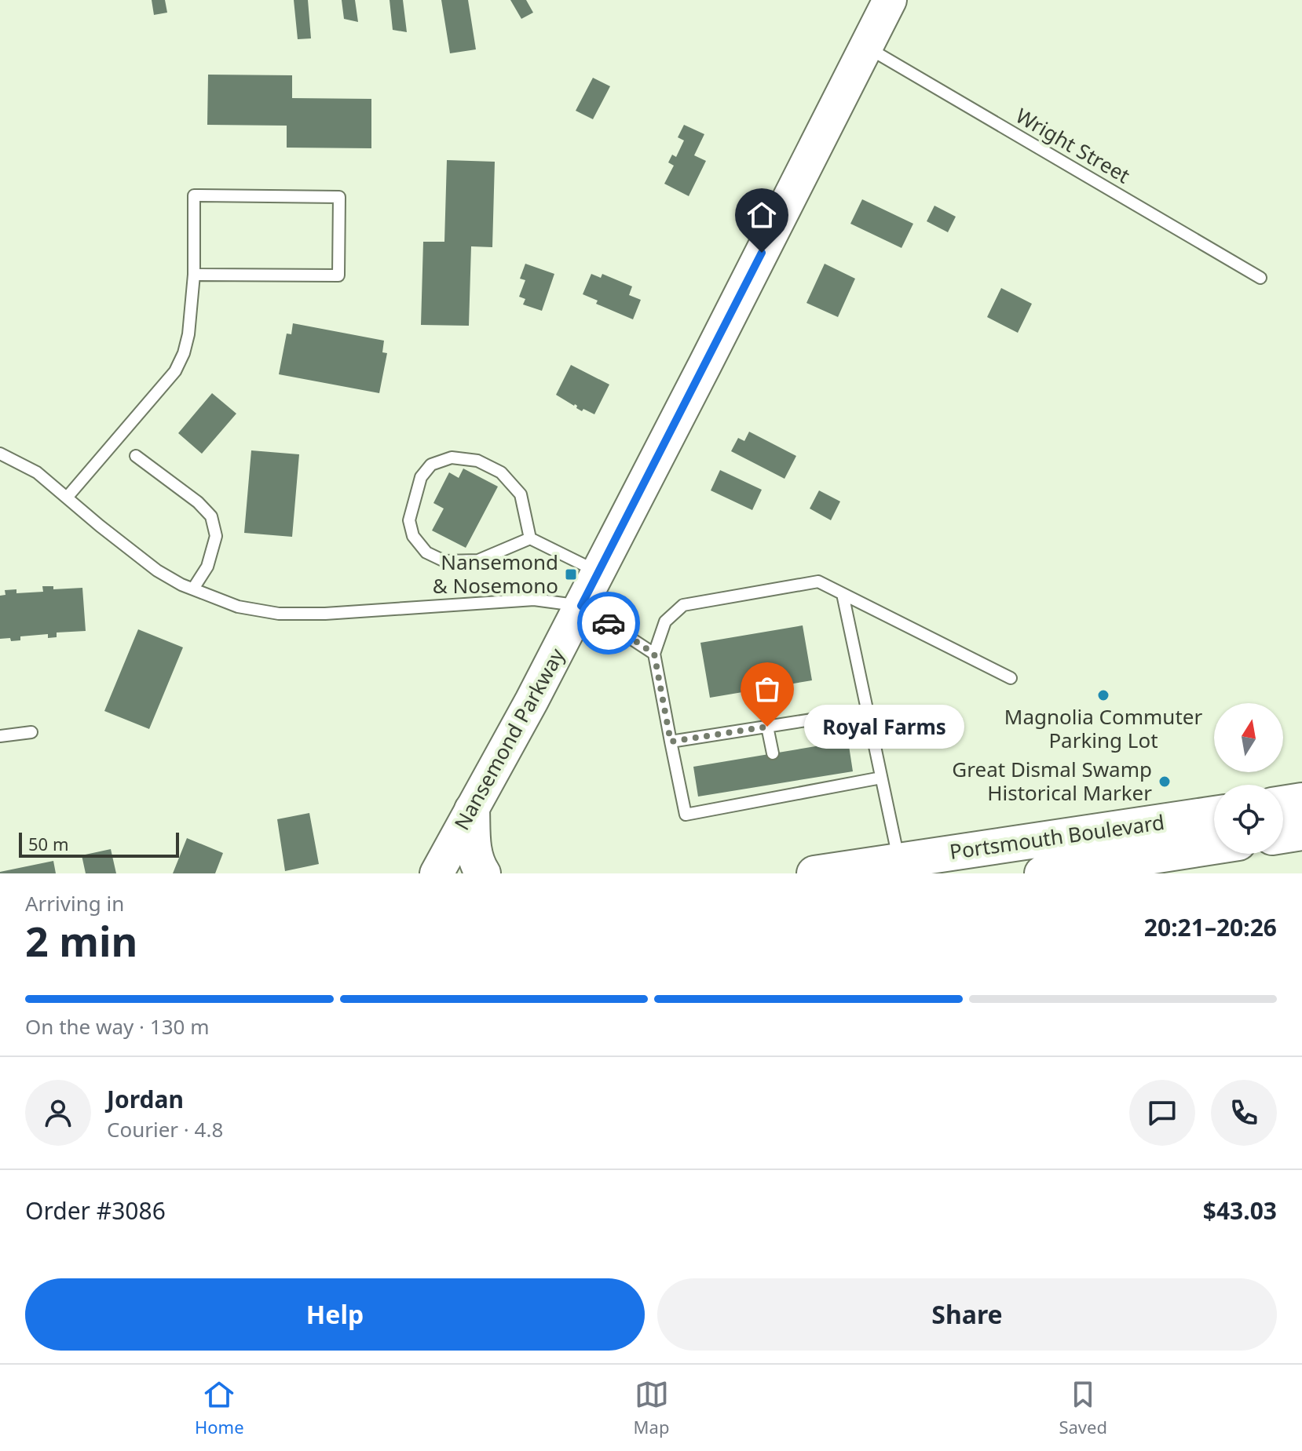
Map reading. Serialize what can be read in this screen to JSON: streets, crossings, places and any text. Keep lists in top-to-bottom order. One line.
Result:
{"streets":{"main road":["Nansemond Parkway","Portsmouth Boulevard"],"lane":["Wright Street"]},"crossings":[["Wright Street","Nansemond Parkway"]],"places":{"transit":["Nansemond & Nosemono"],"other":["Magnolia Commuter Parking Lot","Royal Farms","Great Dismal Swamp Historical Marker"]},"scale_bar":"50 m","north":"top","page":{"bubble":"Royal Farms","scale":"50 m","heading":["2 min","Arriving in","20:21–20:26"],"panel":["Jordan","Courier · 4.8","Order #3086","$43.03"],"bar":"On the way · 130 m","buttons":["Help","Share"],"tabs":["Home","Map","Saved"]}}
